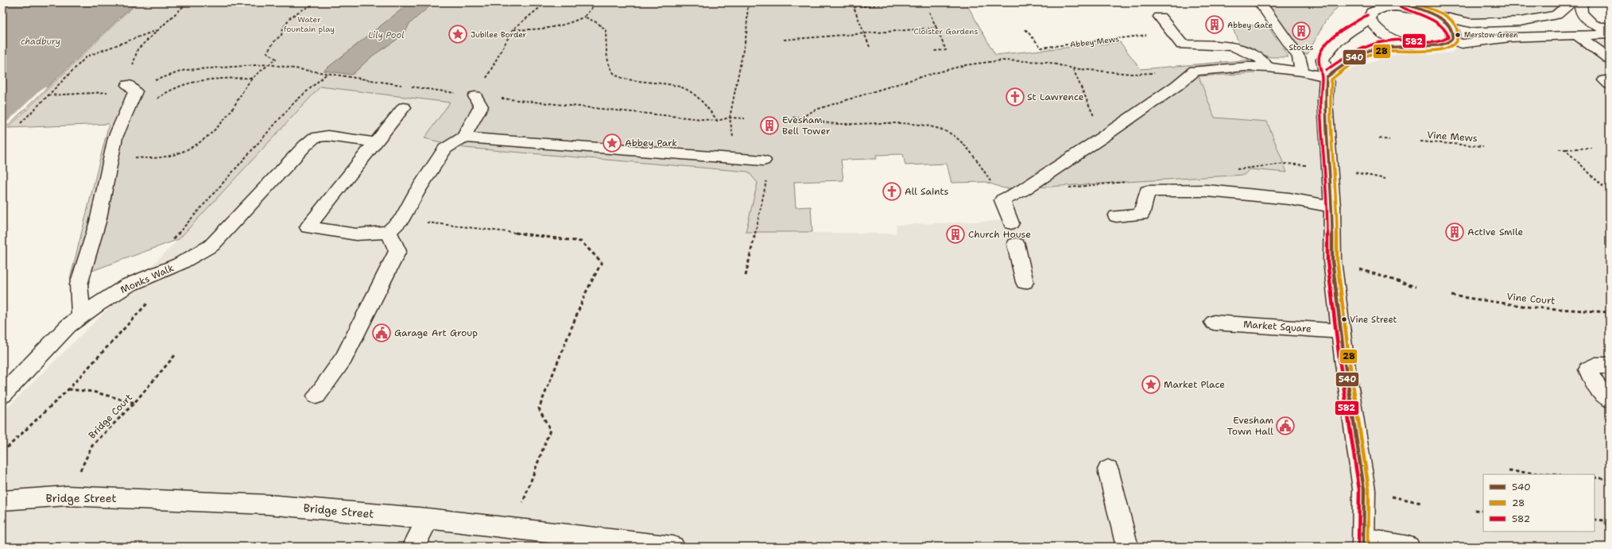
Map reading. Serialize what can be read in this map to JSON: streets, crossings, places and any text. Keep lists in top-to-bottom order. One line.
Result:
{"streets":{"main road":["Monks Walk","Market Square","Bridge Street"],"path":["Abbey Mews","Vine Mews","Vine Court","Bridge Court"]},"crossings":[["Bridge Court","Bridge Street"]],"water":["Lily Pool","chadbury"],"parks":["Water fountain play","Cloister Gardens"],"places":{"building":["Abbey Gate","Stocks","Evesham Bell Tower","Active Smile","Church House"],"place":["Jubilee Border","Abbey Park","Market Place"],"other":["Merstow Green","Vine Street"],"church":["St Lawrence","All Saints"],"public building":["Garage Art Group","Evesham Town Hall"]},"lines":["transit line 540","transit line 28","transit line 582"],"legend":["540","28","582"]}
